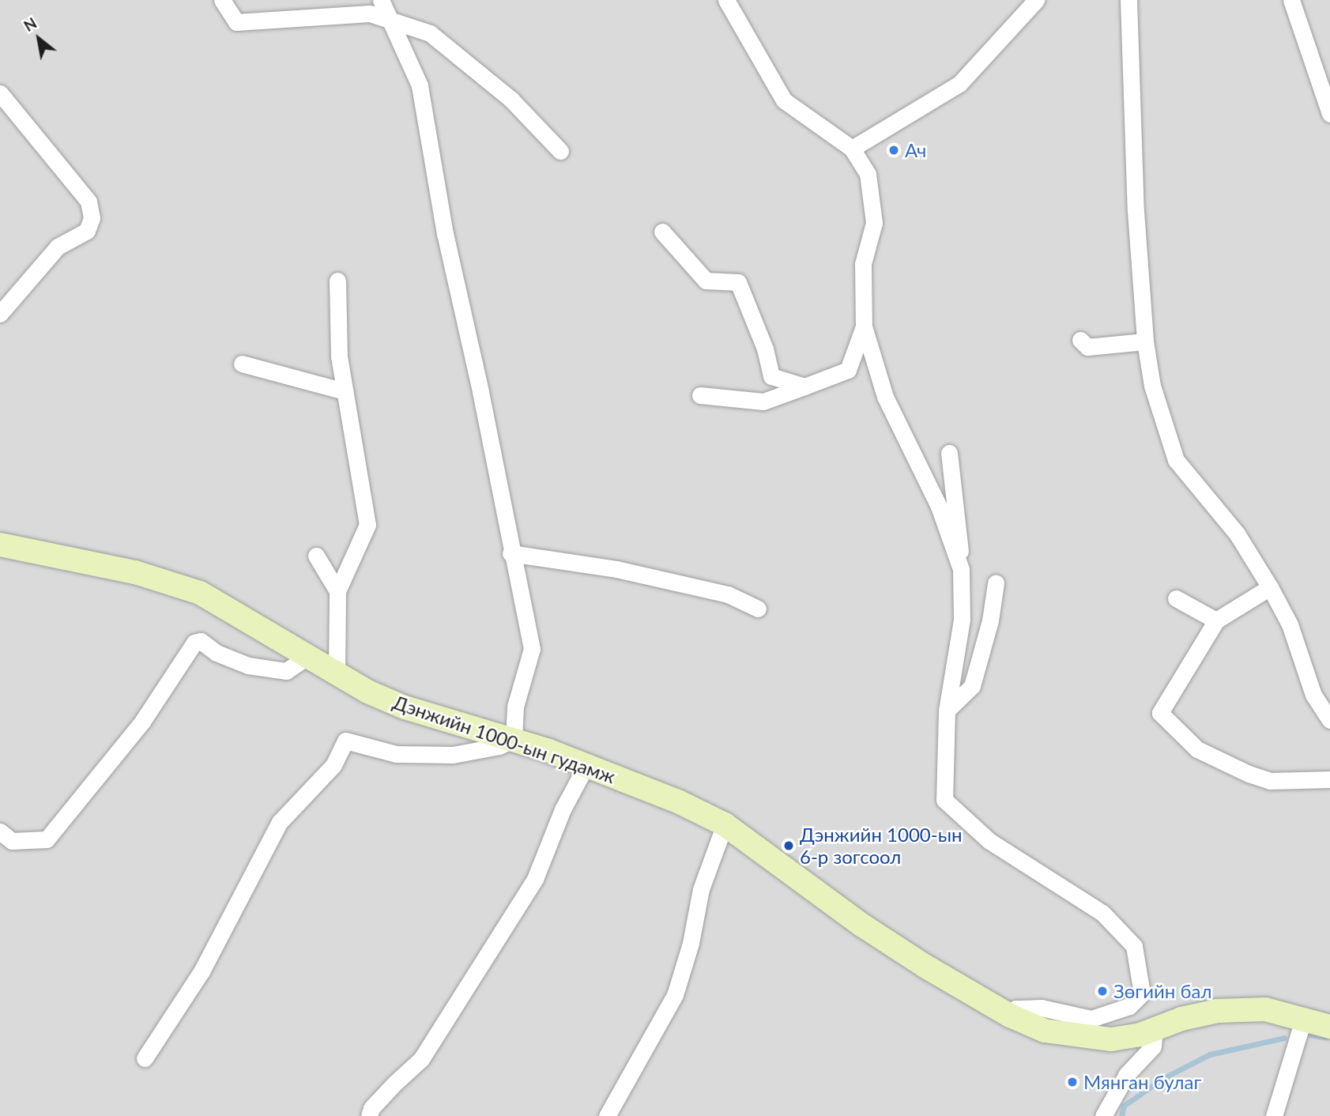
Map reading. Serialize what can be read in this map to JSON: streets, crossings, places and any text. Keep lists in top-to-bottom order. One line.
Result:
{"streets":{"main road":["Дэнжийн 1000-ын гудамж"]},"places":["Ач","Дэнжийн 1000-ын 6-р зогсоол","Зөгийн бал","Мянган булаг"],"north":"top left"}
